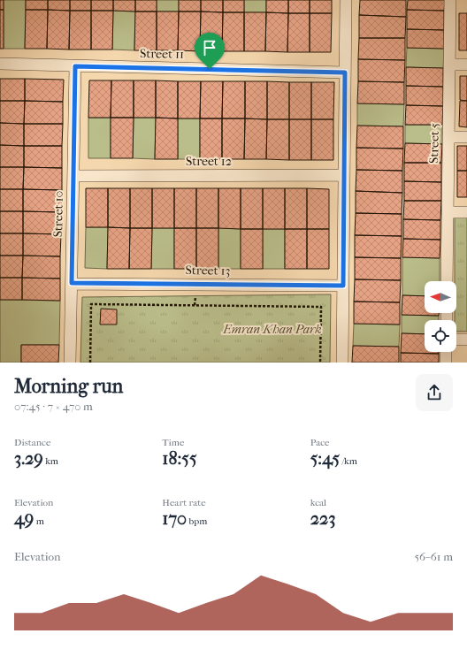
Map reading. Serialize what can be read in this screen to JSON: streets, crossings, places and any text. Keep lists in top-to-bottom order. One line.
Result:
{"streets":{"street":["Street 11","Street 5","Street 12","Street 10","Street 13"]},"crossings":[["Street 11","Street 10"],["Street 12","Street 10"],["Street 10","Street 13"]],"parks":["Emran Khan Park"],"north":"left","page":{"heading":["Morning run","07:45 · 7 × 470 m"],"stats":[["Distance","3.29 km"],["Time","18:55"],["Pace","5:45 /km"],["Elevation","49 m"],["Heart rate","170 bpm"],["kcal","223"]],"chart":["Elevation","56–61 m"]}}
